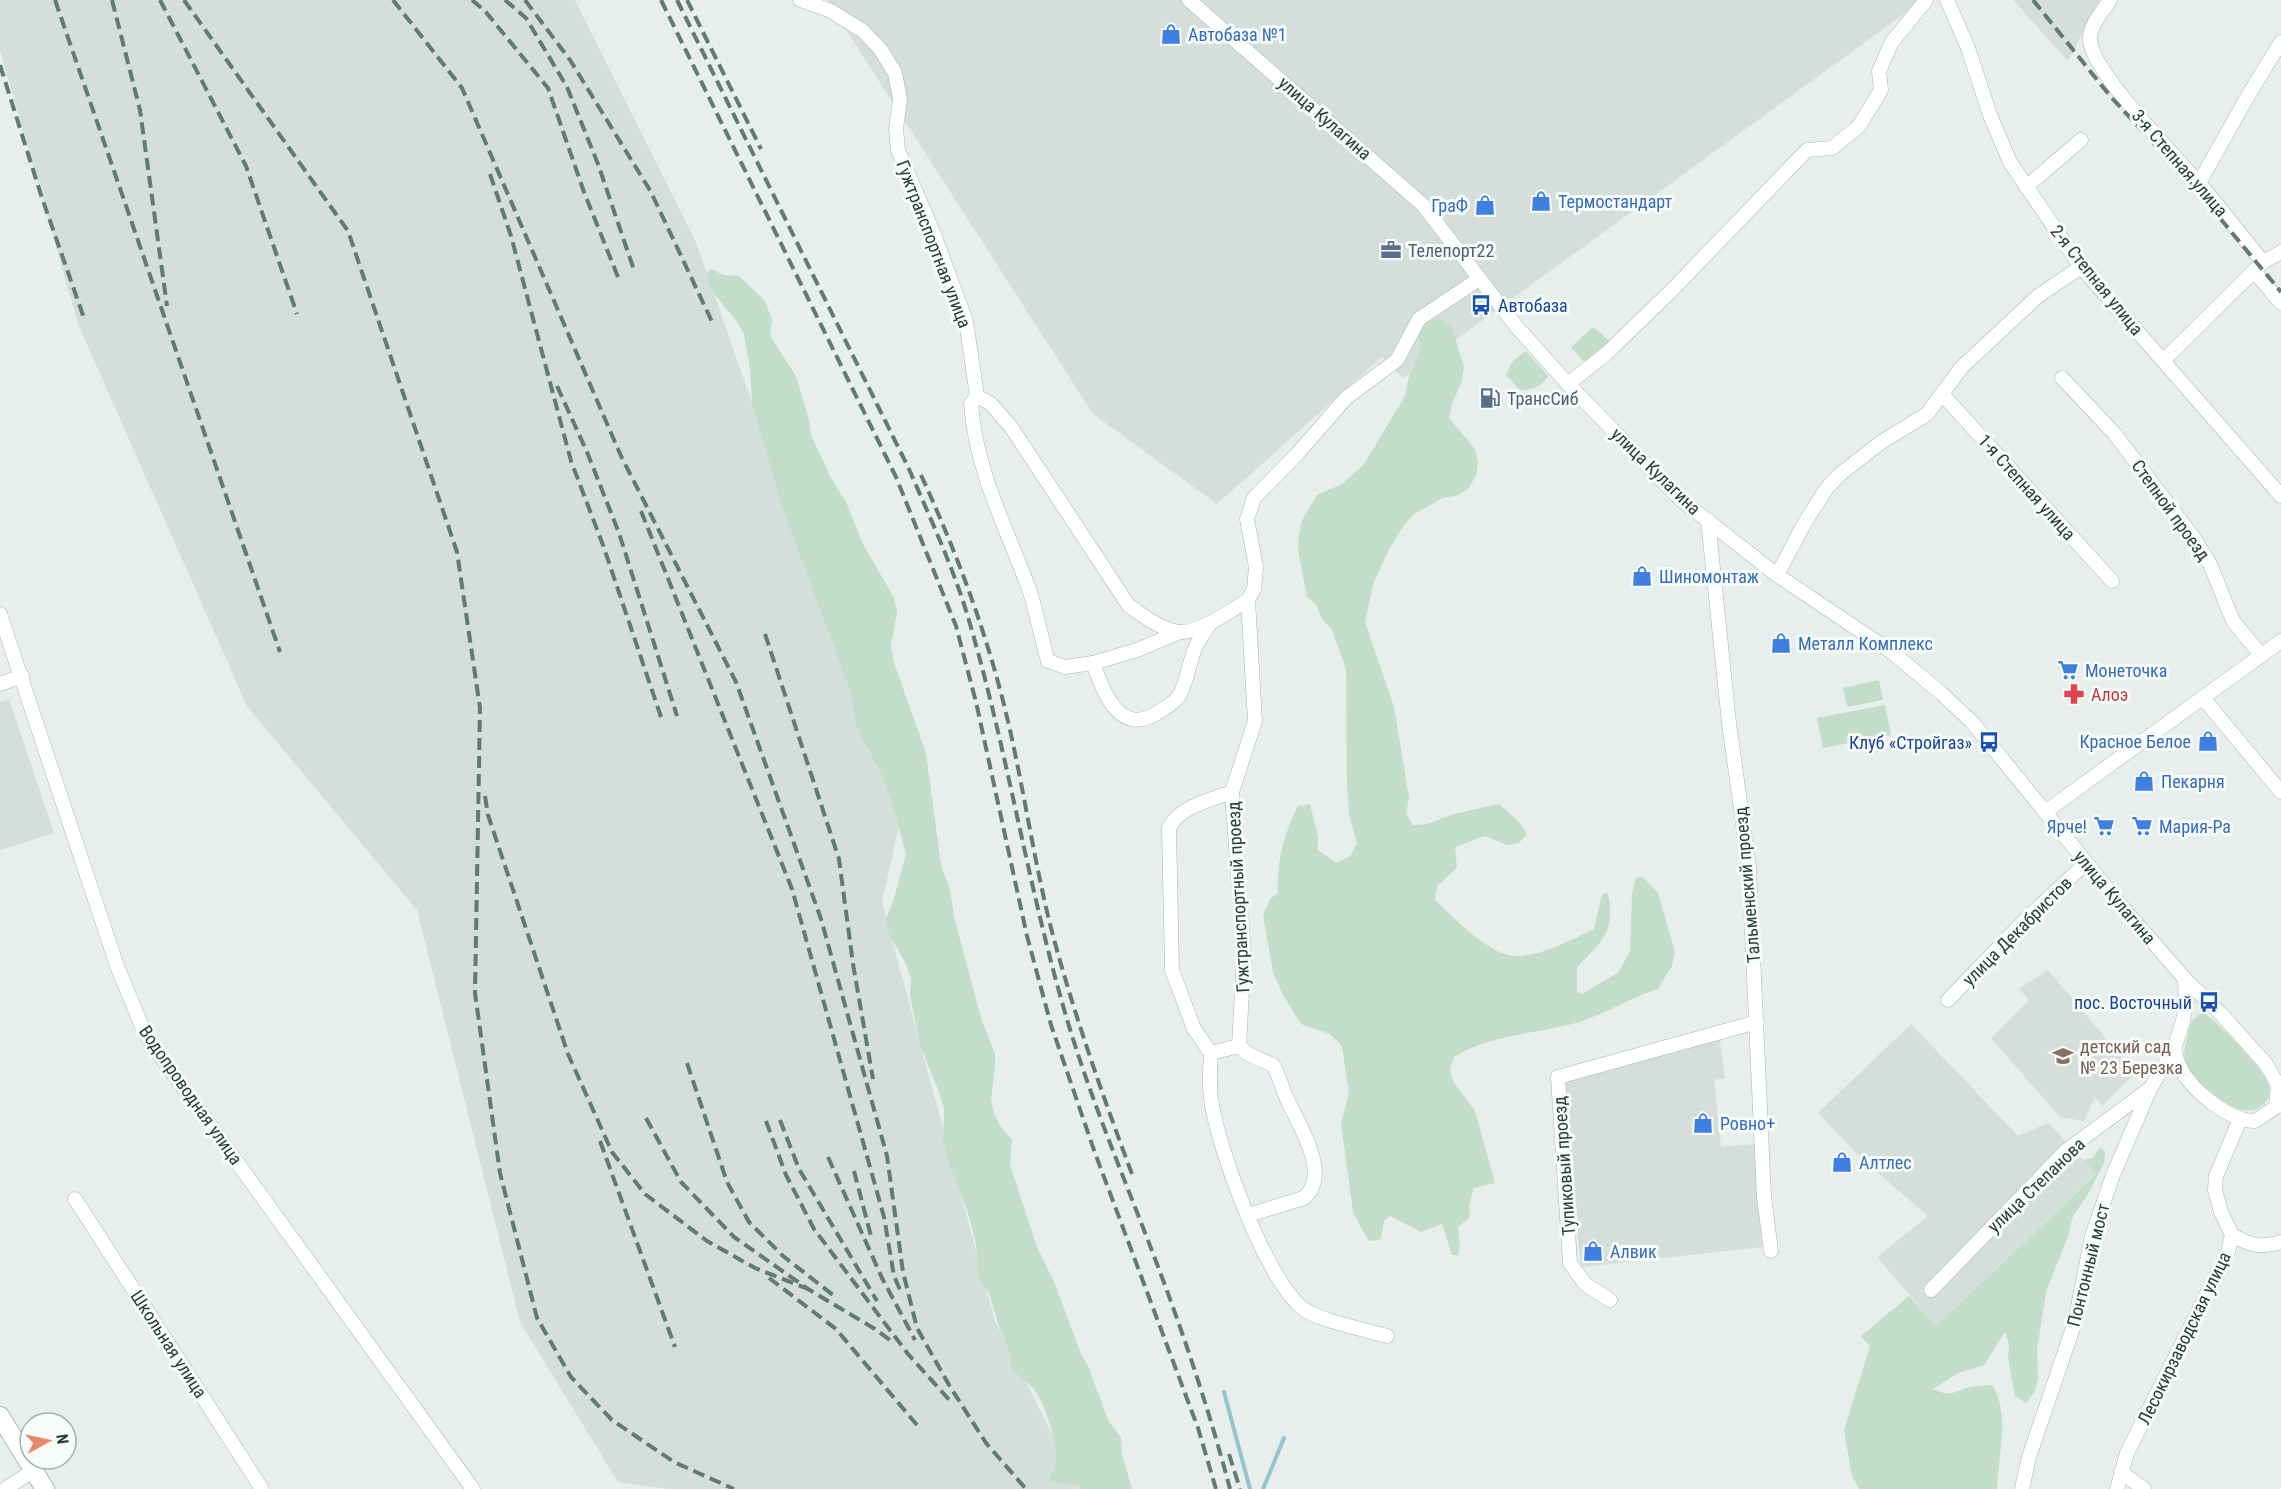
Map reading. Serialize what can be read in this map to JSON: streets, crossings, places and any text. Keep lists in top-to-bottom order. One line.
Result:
{"streets":{"street":["улица Кулагина","3-я Степная улица","Гужтранспортная улица","2-я Степная улица","1-я Степная улица","Степной проезд","Тальменский проезд","Гужтранспортный проезд","улица Декабристов","Водопроводная улица","Тупиковый проезд","улица Степанова","Понтонный мост","Лесокирзаводская улица","Школьная улица"]},"crossings":[["улица Кулагина","Тальменский проезд"],["улица Кулагина","Гужтранспортный проезд"],["улица Кулагина","улица Декабристов"],["улица Кулагина","Лесокирзаводская улица"],["Тальменский проезд","Тупиковый проезд"],["улица Степанова","Понтонный мост"]],"places":{"shop":["Автобаза №1","Термостандарт","ГраФ","Шиномонтаж","Металл Комплекс","Красное Белое","Пекарня","Ровно+","Алтлес","Алвик"],"office":["Телепорт22"],"bus stop":["Автобаза","Клуб «Стройгаз»","пос. Восточный"],"fuel station":["ТрансСиб"],"supermarket":["Монеточка","Ярче!","Мария-Ра"],"pharmacy":["Алоэ"],"school or university":["детский сад № 23 Березка"]},"north":"right"}
